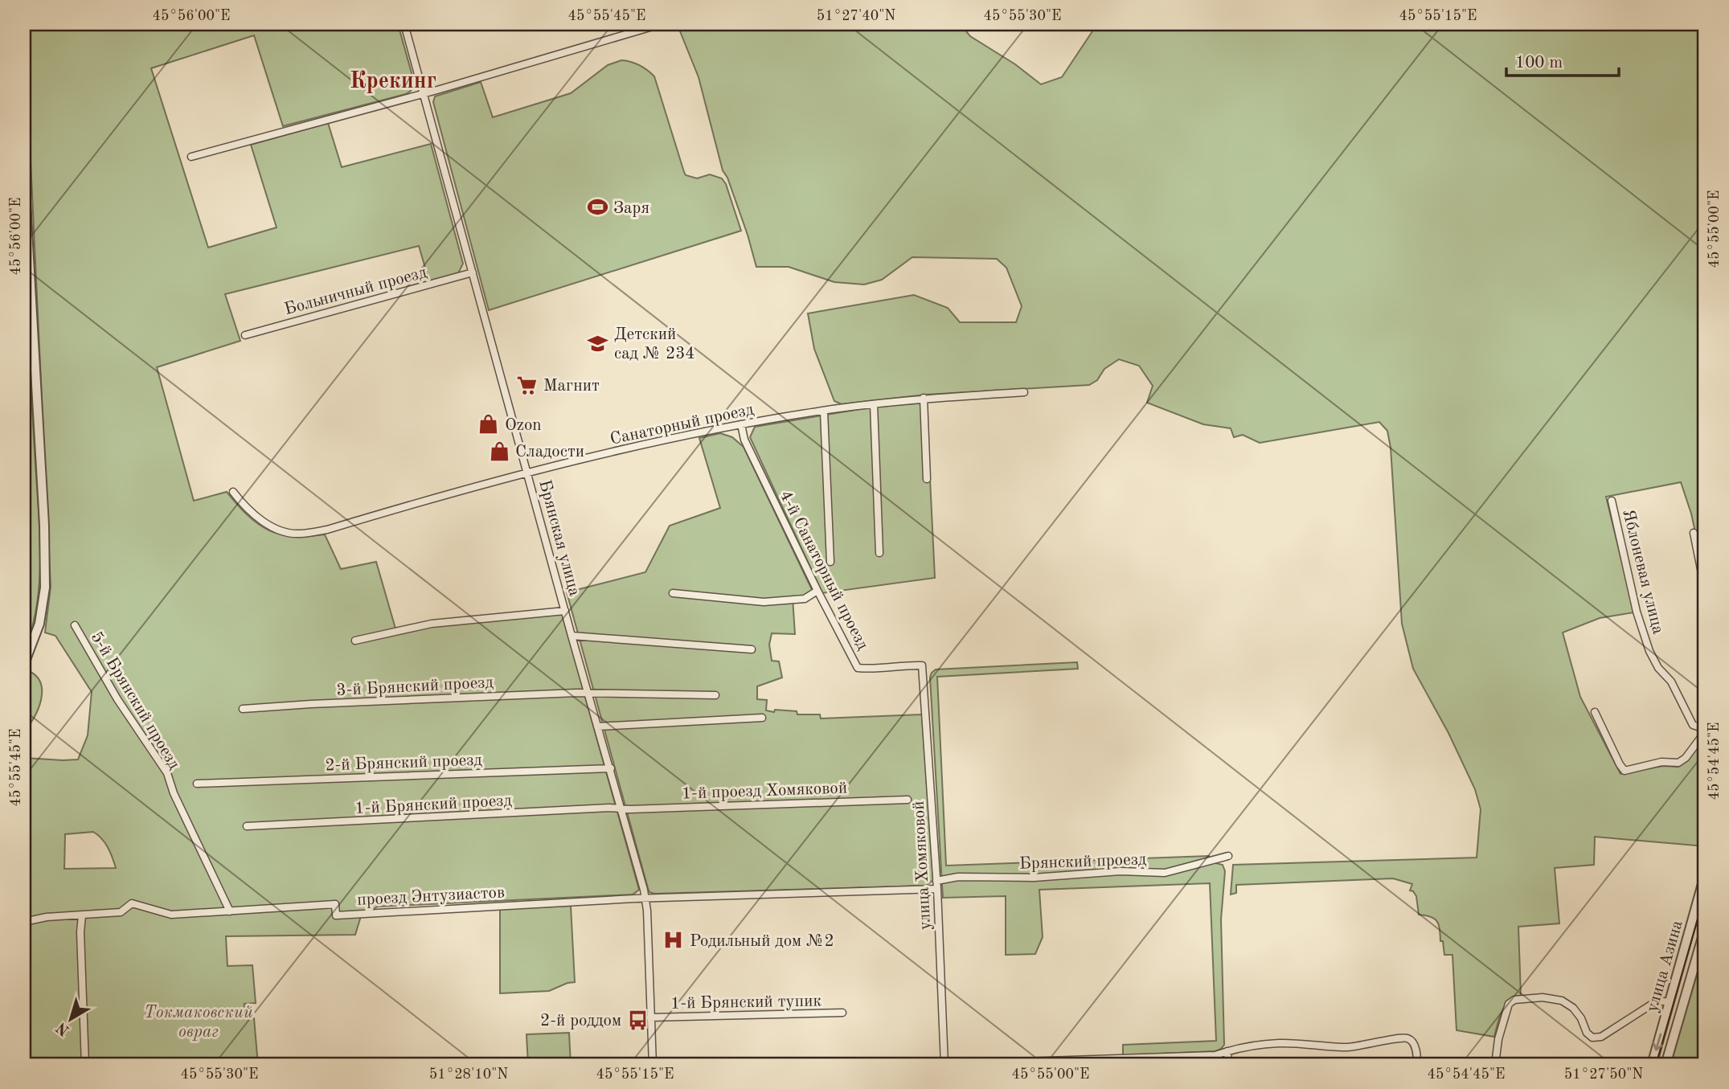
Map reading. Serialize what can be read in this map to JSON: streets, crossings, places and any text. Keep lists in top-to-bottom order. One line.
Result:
{"streets":{"street":["Больничный проезд","Санаторный проезд","Брянская улица","4-й Санаторный проезд","Яблоневая улица","3-й Брянский проезд","5-й Брянский проезд","2-й Брянский проезд","1-й проезд Хомяковой","1-й Брянский проезд","Брянский проезд","улица Хомяковой","проезд Энтузиастов","улица Азина","1-й Брянский тупик"]},"crossings":[["Больничный проезд","Брянская улица"],["Санаторный проезд","Брянская улица"],["Санаторный проезд","4-й Санаторный проезд"],["Брянская улица","3-й Брянский проезд"],["Брянская улица","2-й Брянский проезд"],["Брянская улица","1-й проезд Хомяковой"],["Брянская улица","1-й Брянский проезд"],["Брянская улица","проезд Энтузиастов"],["Брянская улица","1-й Брянский тупик"],["4-й Санаторный проезд","улица Хомяковой"],["5-й Брянский проезд","проезд Энтузиастов"],["1-й проезд Хомяковой","1-й Брянский проезд"],["Брянский проезд","улица Хомяковой"]],"districts":["Крекинг"],"parks":["Токмаковский овраг"],"places":{"sports":["Заря"],"school or university":["Детский сад № 234"],"supermarket":["Магнит"],"shop":["Ozon","Сладости"],"hospital":["Родильный дом №2"],"bus stop":["2-й роддом"]},"scale_bar":"100 m","north":"bottom left","coordinates":["45°56'00\"E","45°55'45\"E","51°27'40\"N","45°55'30\"E","45°55'15\"E","45°55'00\"E","45°54'45\"E","51°28'10\"N","51°27'50\"N"]}
